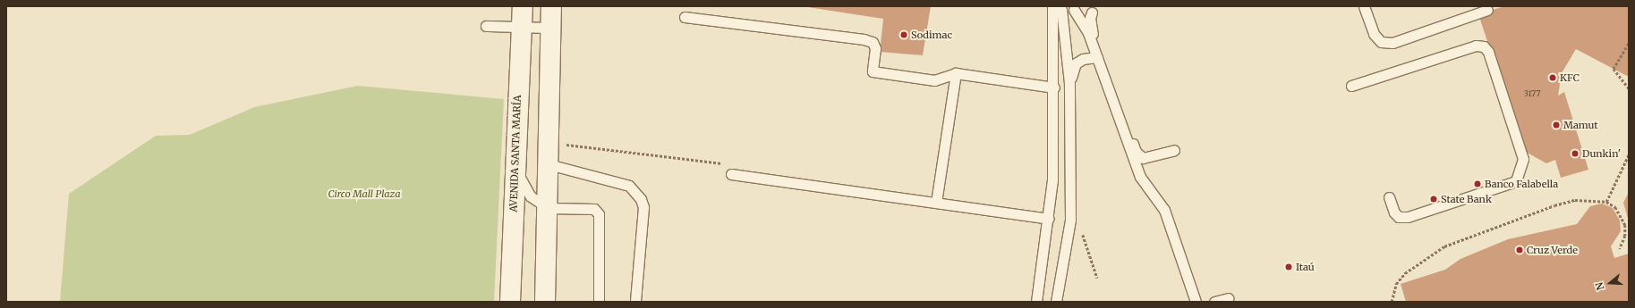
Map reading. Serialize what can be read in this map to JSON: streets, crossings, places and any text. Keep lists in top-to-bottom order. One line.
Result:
{"streets":{"main road":["AVENIDA SANTA MARÍA"]},"parks":["Circo Mall Plaza"],"places":["Sodimac","KFC","Mamut","Dunkin'","Banco Falabella","State Bank","Cruz Verde","Itaú"],"house_numbers":["3177"],"north":"left"}
